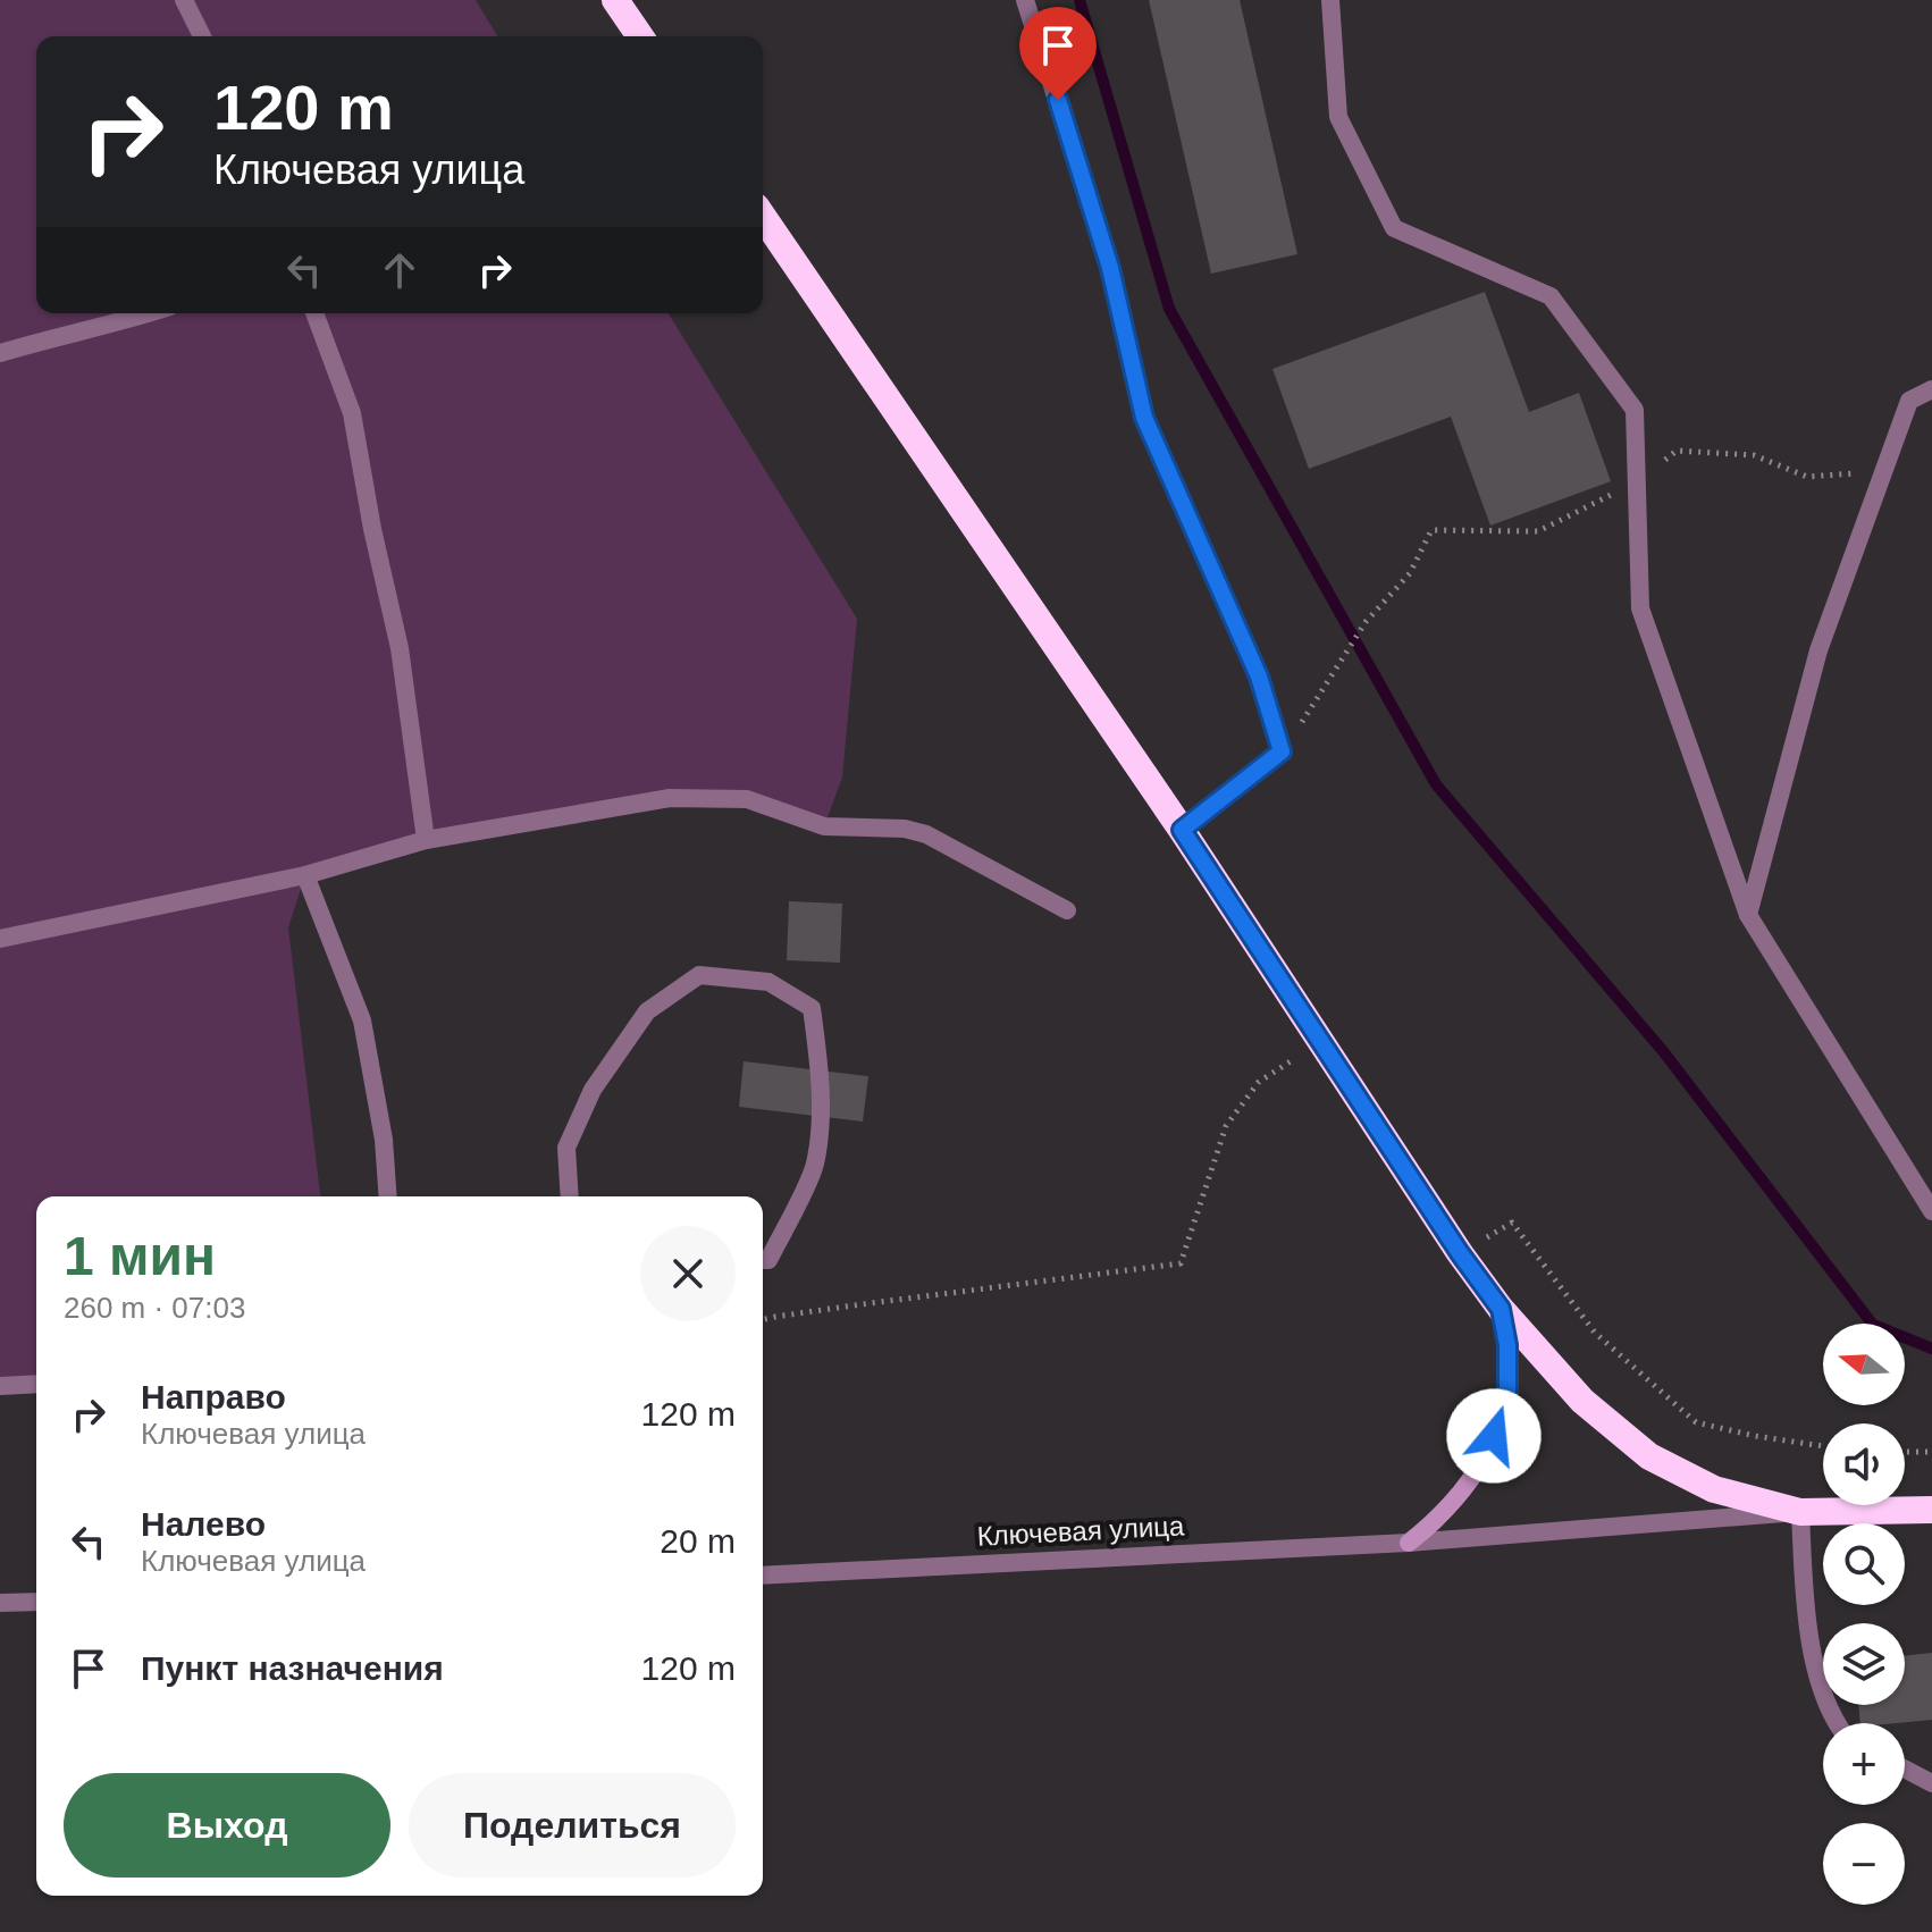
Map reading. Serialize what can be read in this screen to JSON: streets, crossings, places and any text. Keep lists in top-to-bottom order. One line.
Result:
{"streets":{"street":["Ключевая улица"]},"north":"left","page":{"turn":["120 m","Ключевая улица"],"heading":["1 мин","260 m · 07:03"],"map_buttons":["+","−"],"list":[{"name":"Направо","note":"Ключевая улица","value":"120 m"},{"name":"Налево","note":"Ключевая улица","value":"20 m"},{"name":"Пункт назначения","value":"120 m"}],"buttons":["Выход","Поделиться"]}}
